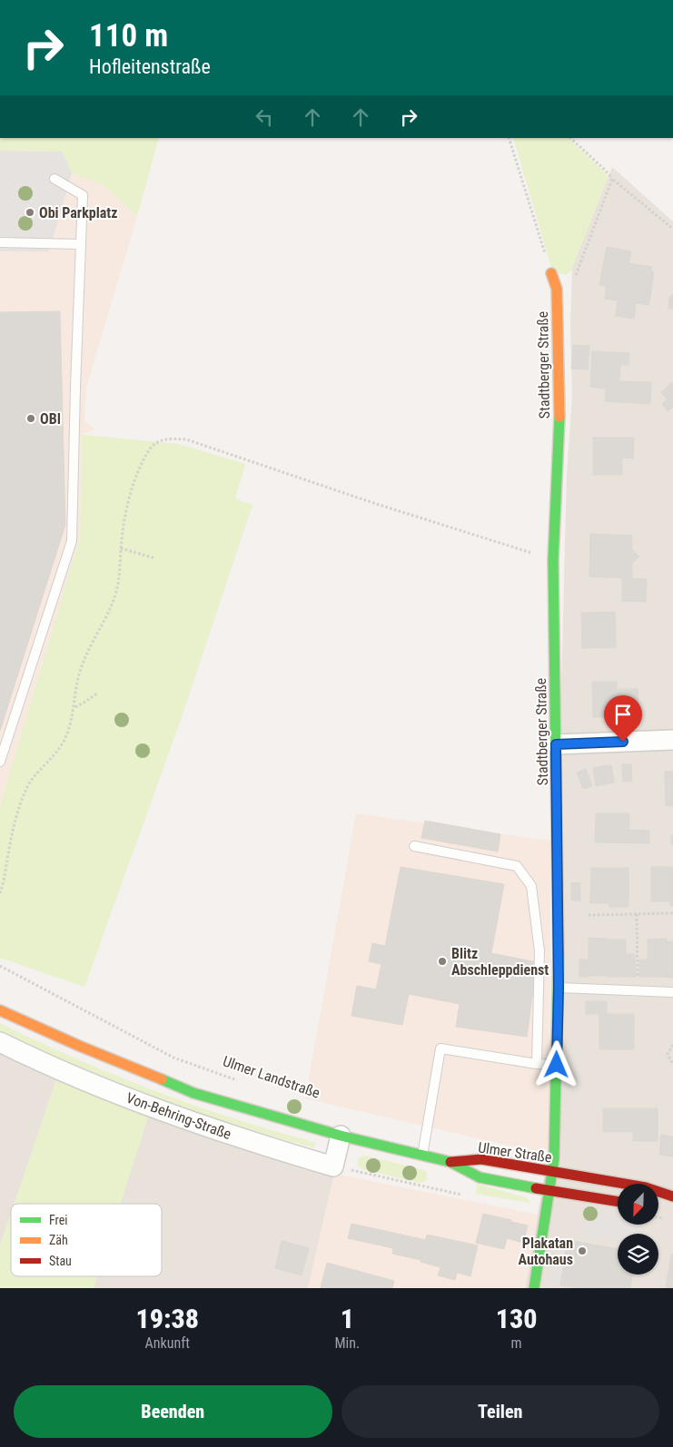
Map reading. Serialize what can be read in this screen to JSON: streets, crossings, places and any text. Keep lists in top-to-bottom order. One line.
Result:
{"streets":{"street":["Stadtberger Straße","Von-Behring-Straße","Ulmer Straße"],"path":["Ulmer Landstraße"]},"crossings":[["Stadtberger Straße","Ulmer Straße"]],"places":["Obi Parkplatz","OBI","Blitz Abschleppdienst","Plakatan Autohaus"],"legend":["Frei","Zäh","Stau"],"north":"bottom left","page":{"turn":["110 m","Hofleitenstraße"],"eta":["19:38","Ankunft","1","Min.","130","m"],"buttons":["Beenden","Teilen"]}}
